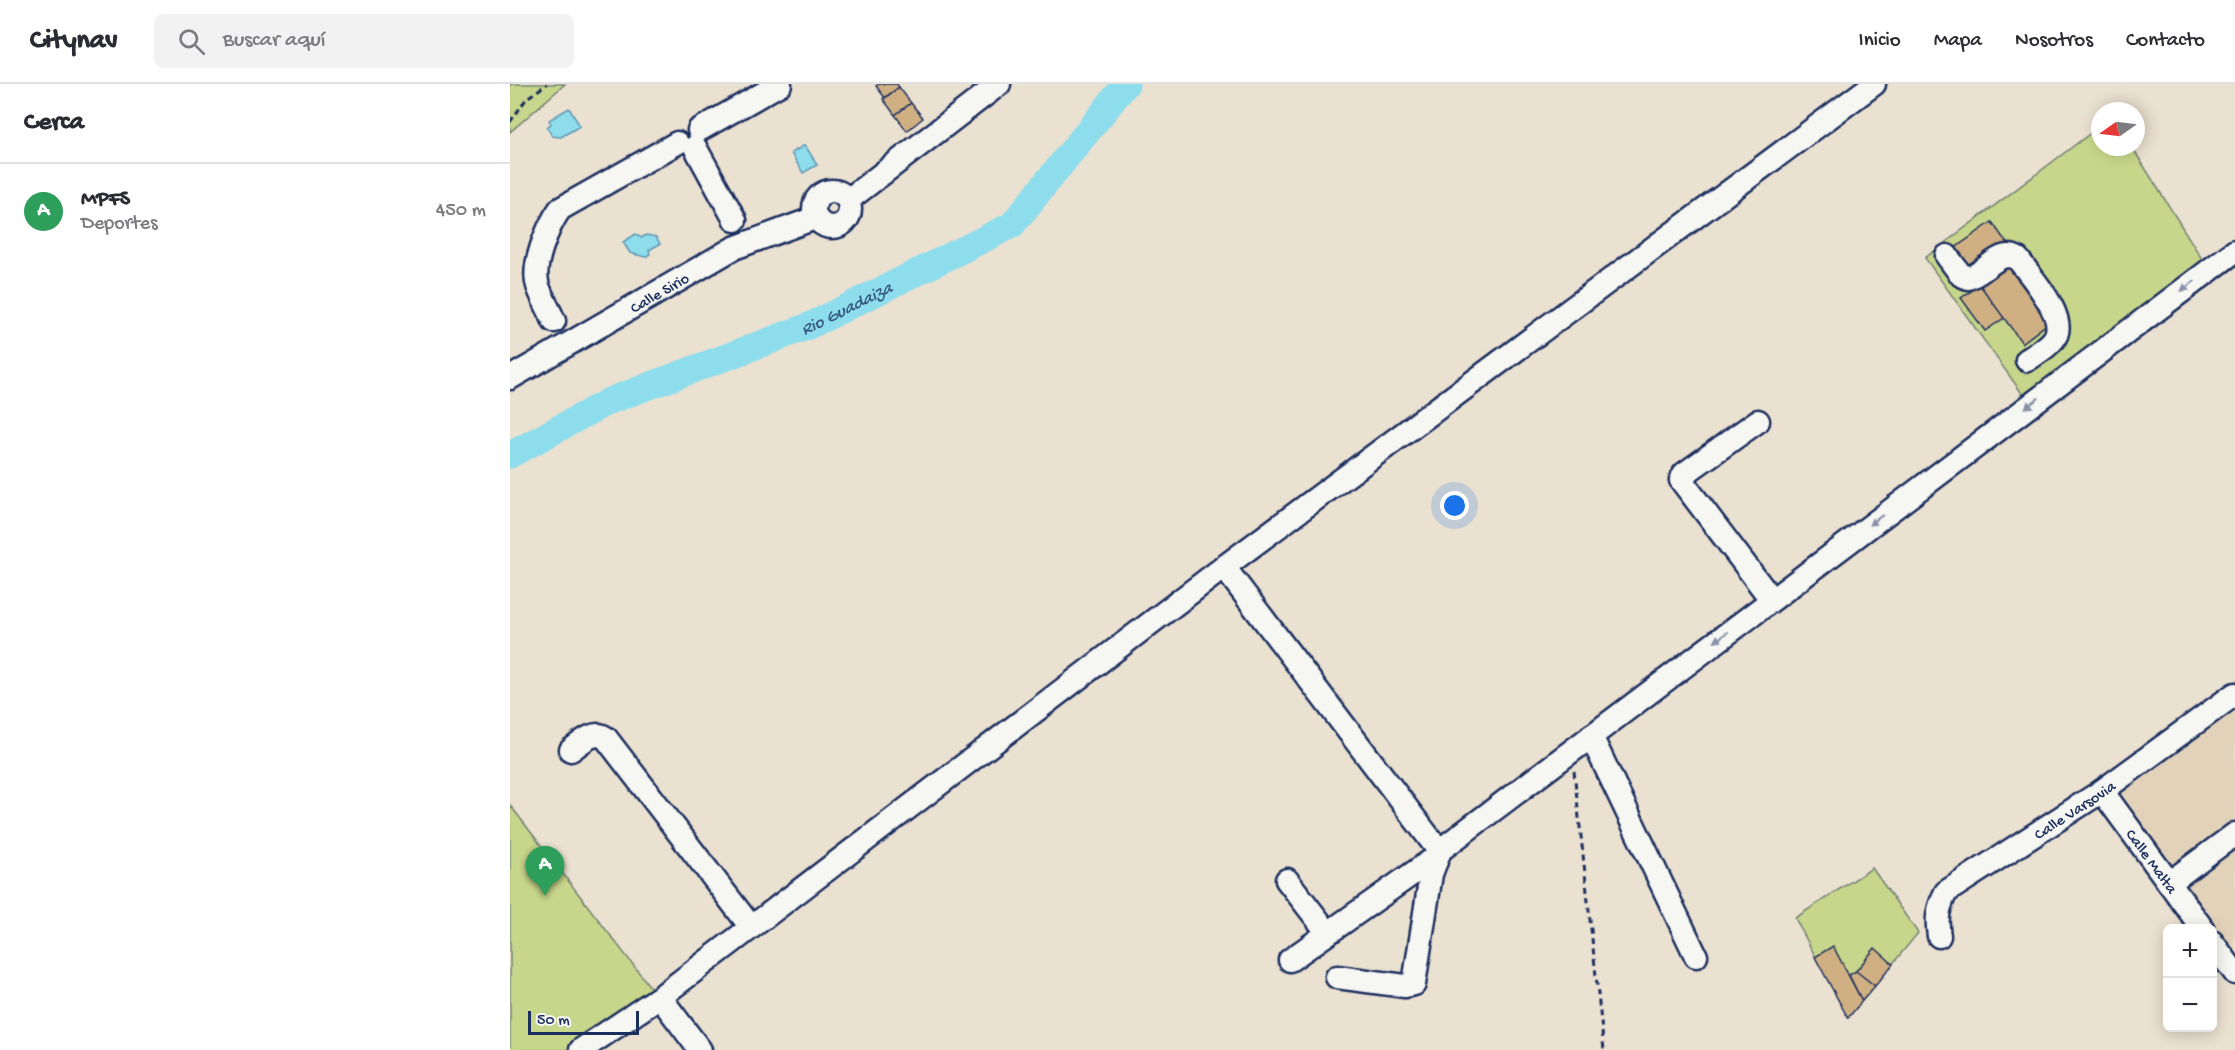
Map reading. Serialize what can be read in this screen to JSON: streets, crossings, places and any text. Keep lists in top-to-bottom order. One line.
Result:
{"streets":{"street":["Calle Sirio","Calle Varsovia","Calle Malta"]},"crossings":[["Calle Varsovia","Calle Malta"]],"water":["Rio Guadaiza"],"scale_bar":"50 m","north":"left","page":{"header":"Citynav","search":"Buscar aquí","nav":["Inicio","Mapa","Nosotros","Contacto"],"heading":"Cerca","list":[{"mark":"A","name":"MPFS","note":"Deportes","value":"450 m"}],"pins":"A","map_buttons":["+","−"],"scale":"50 m"}}
